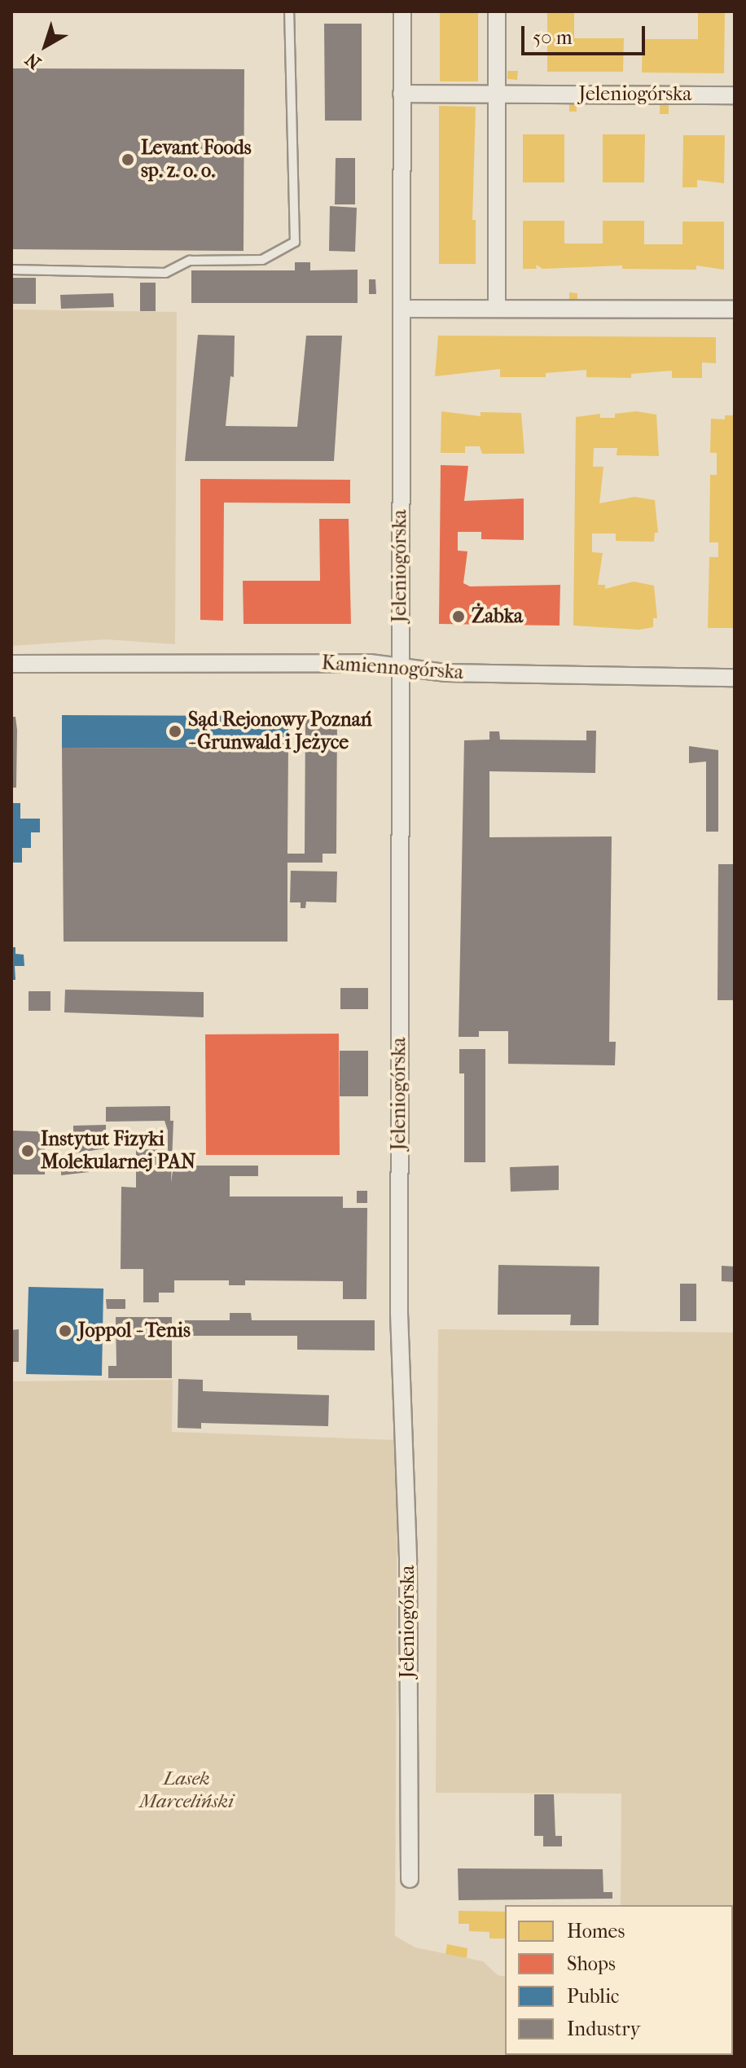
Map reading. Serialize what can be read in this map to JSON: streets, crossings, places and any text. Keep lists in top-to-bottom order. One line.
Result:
{"streets":{"street":["Jeleniogórska","Kamiennogórska"]},"crossings":[["Jeleniogórska","Kamiennogórska"]],"parks":["Lasek Marceliński"],"places":["Levant Foods sp. z. o. o.","Żabka","Sąd Rejonowy Poznań - Grunwald i Jeżyce","Instytut Fizyki Molekularnej PAN","Joppol - Tenis"],"legend":["Homes","Shops","Public","Industry"],"scale_bar":"50 m","north":"bottom left"}
